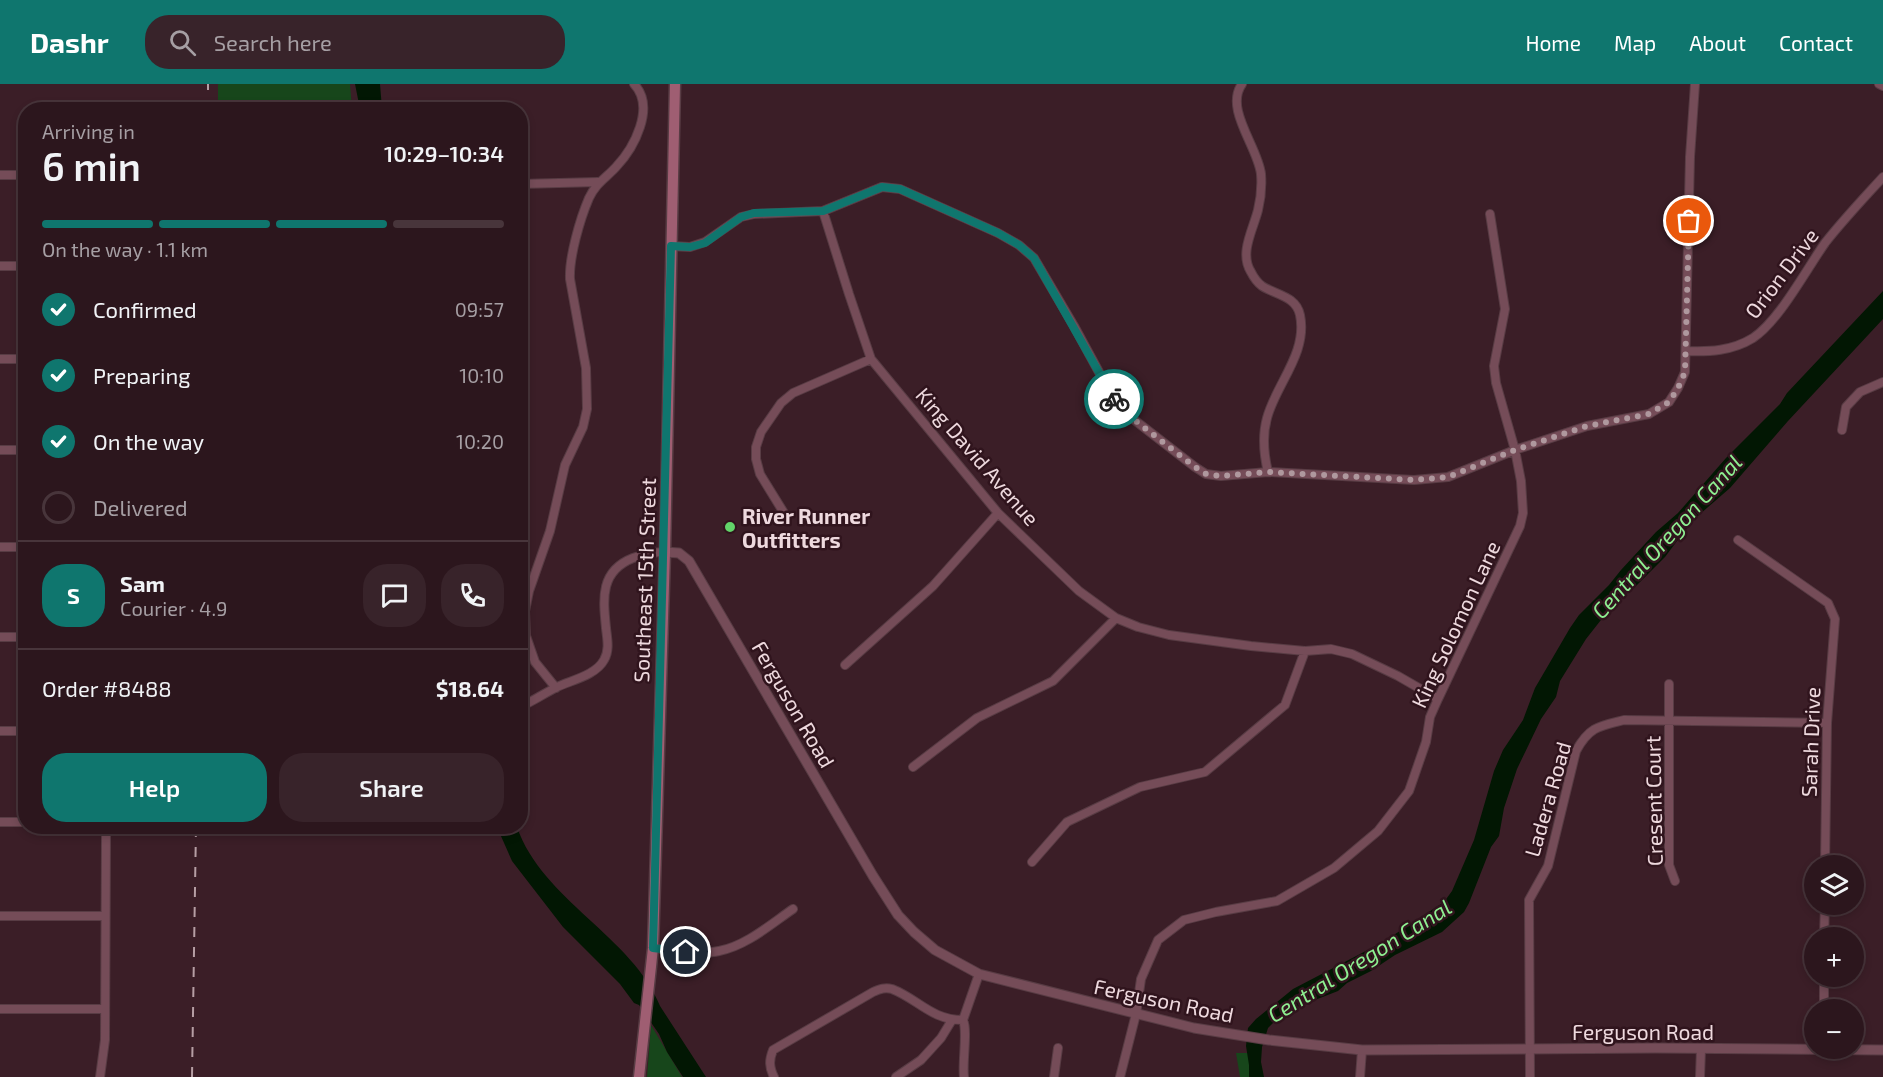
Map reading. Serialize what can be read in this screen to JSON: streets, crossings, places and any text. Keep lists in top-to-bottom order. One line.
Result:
{"streets":{"main road":["Southeast 15th Street"],"street":["Orion Drive","King David Avenue","King Solomon Lane","Ferguson Road","Sarah Drive","Ladera Road","Cresent Court"]},"crossings":[["King David Avenue","King Solomon Lane"],["Southeast 15th Street","Ferguson Road"],["King Solomon Lane","Ferguson Road"],["Ferguson Road","Ladera Road"],["Sarah Drive","Ladera Road"],["Ladera Road","Cresent Court"]],"water":["Central Oregon Canal"],"places":["River Runner Outfitters"],"page":{"header":"Dashr","search":"Search here","nav":["Home","Map","About","Contact"],"heading":["6 min","Arriving in","10:29–10:34"],"panel":["Sam","Courier · 4.9","Order #8488","$18.64"],"bar":"On the way · 1.1 km","list":[["Confirmed","09:57"],["Preparing","10:10"],["On the way","10:20"],"Delivered"],"round":"S","buttons":["Help","Share"],"map_buttons":["+","−"]}}
